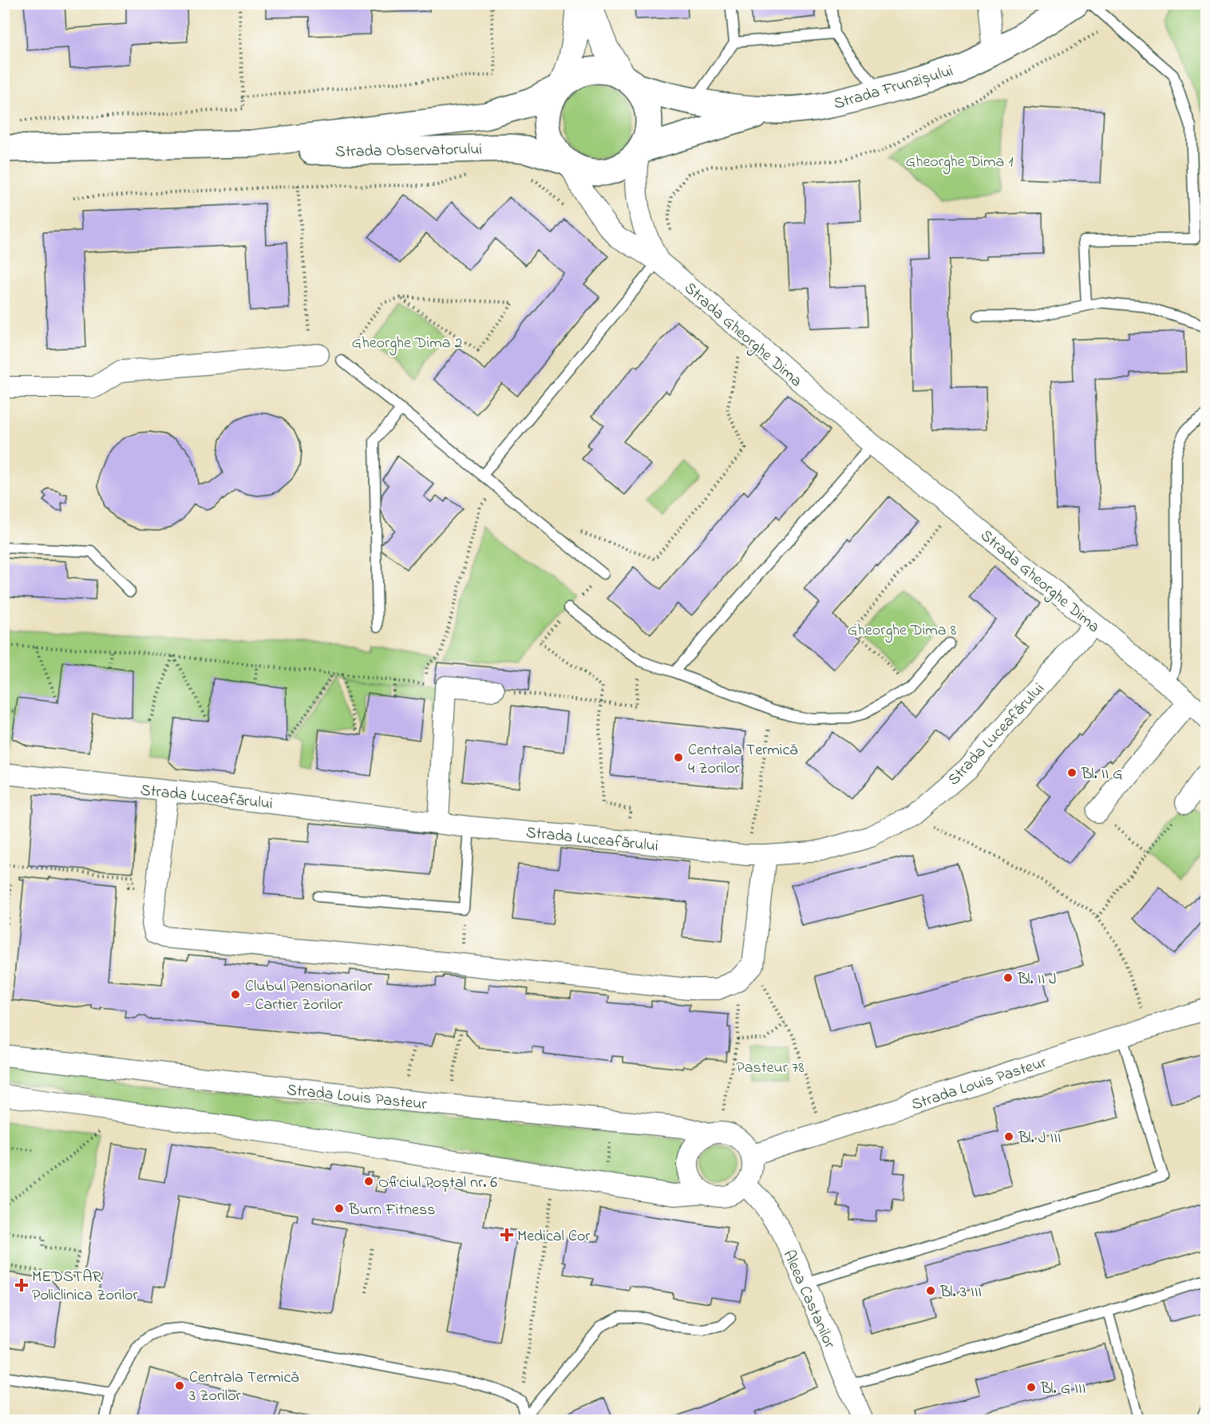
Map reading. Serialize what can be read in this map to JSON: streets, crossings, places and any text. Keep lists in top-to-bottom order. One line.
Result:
{"streets":{"main road":["Strada Frunzișului","Strada Observatorului"],"street":["Strada Gheorghe Dima","Strada Luceafărului","Strada Louis Pasteur","Aleea Castanilor"]},"crossings":[["Strada Frunzișului","Strada Observatorului"],["Strada Frunzișului","Strada Gheorghe Dima"],["Strada Observatorului","Strada Gheorghe Dima"],["Strada Gheorghe Dima","Strada Luceafărului"],["Strada Louis Pasteur","Aleea Castanilor"]],"parks":["Gheorghe Dima 1","Gheorghe Dima 2","Gheorghe Dima 8","Pasteur 78"],"places":{"other":["Centrala Termică 4 Zorilor","Bl. II G","Bl. II J","Clubul Pensionarilor - Cartier Zorilor","Bl. J III","Oficiul Poștal nr. 6","Burn Fitness","Bl. 3 III","Centrala Termică 3 Zorilor","Bl. G III"],"health":["Medical Cor","MEDSTAR Policlinica Zorilor"]}}
